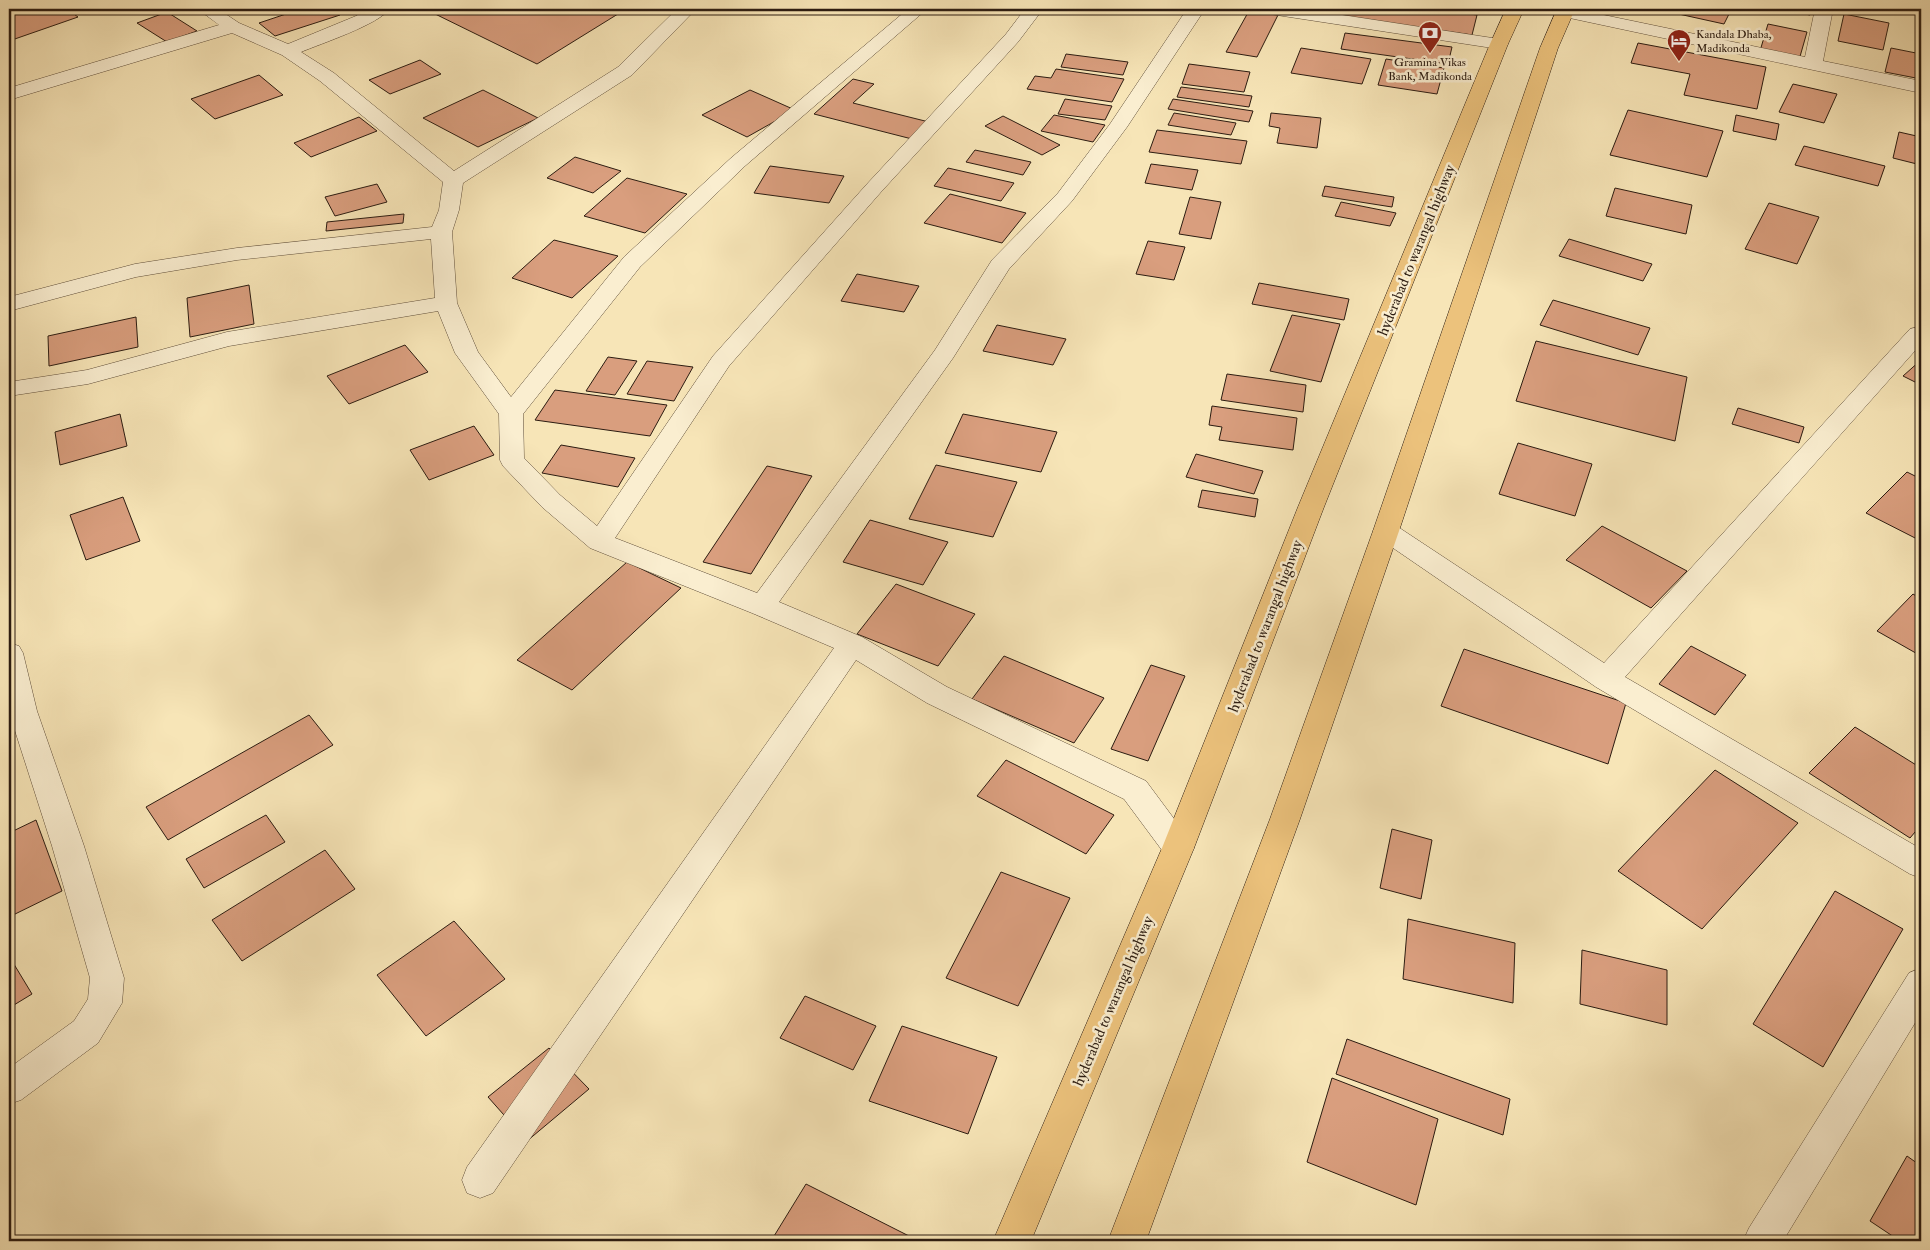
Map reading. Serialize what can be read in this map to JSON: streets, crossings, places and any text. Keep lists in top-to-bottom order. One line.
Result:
{"streets":{"main road":["hyderabad to warangal highway"]},"places":{"bank":["Gramina Vikas Bank, Madikonda"],"hotel":["Kandala Dhaba, Madikonda"]}}
